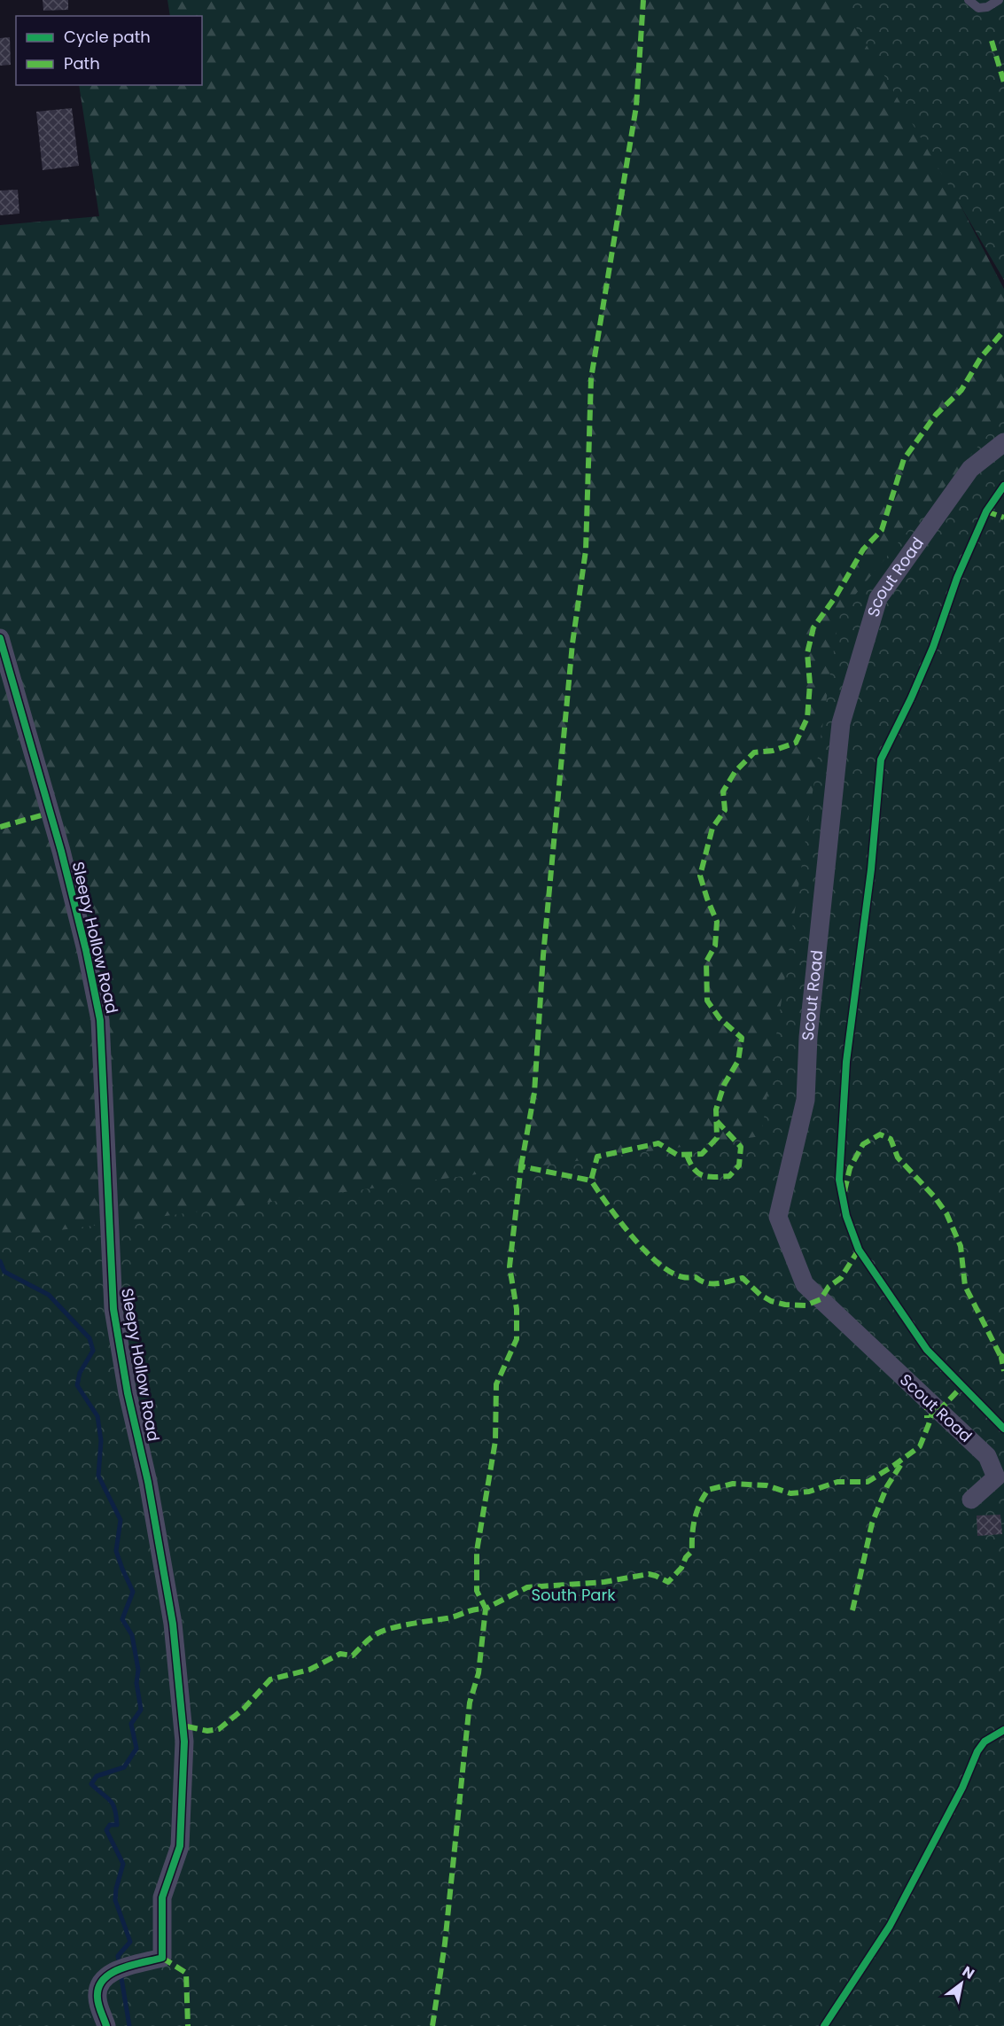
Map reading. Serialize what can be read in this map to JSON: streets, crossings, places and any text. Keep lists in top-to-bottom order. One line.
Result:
{"streets":{"street":["Scout Road","Sleepy Hollow Road"]},"parks":["South Park"],"legend":["Cycle path","Path"],"north":"top right"}
